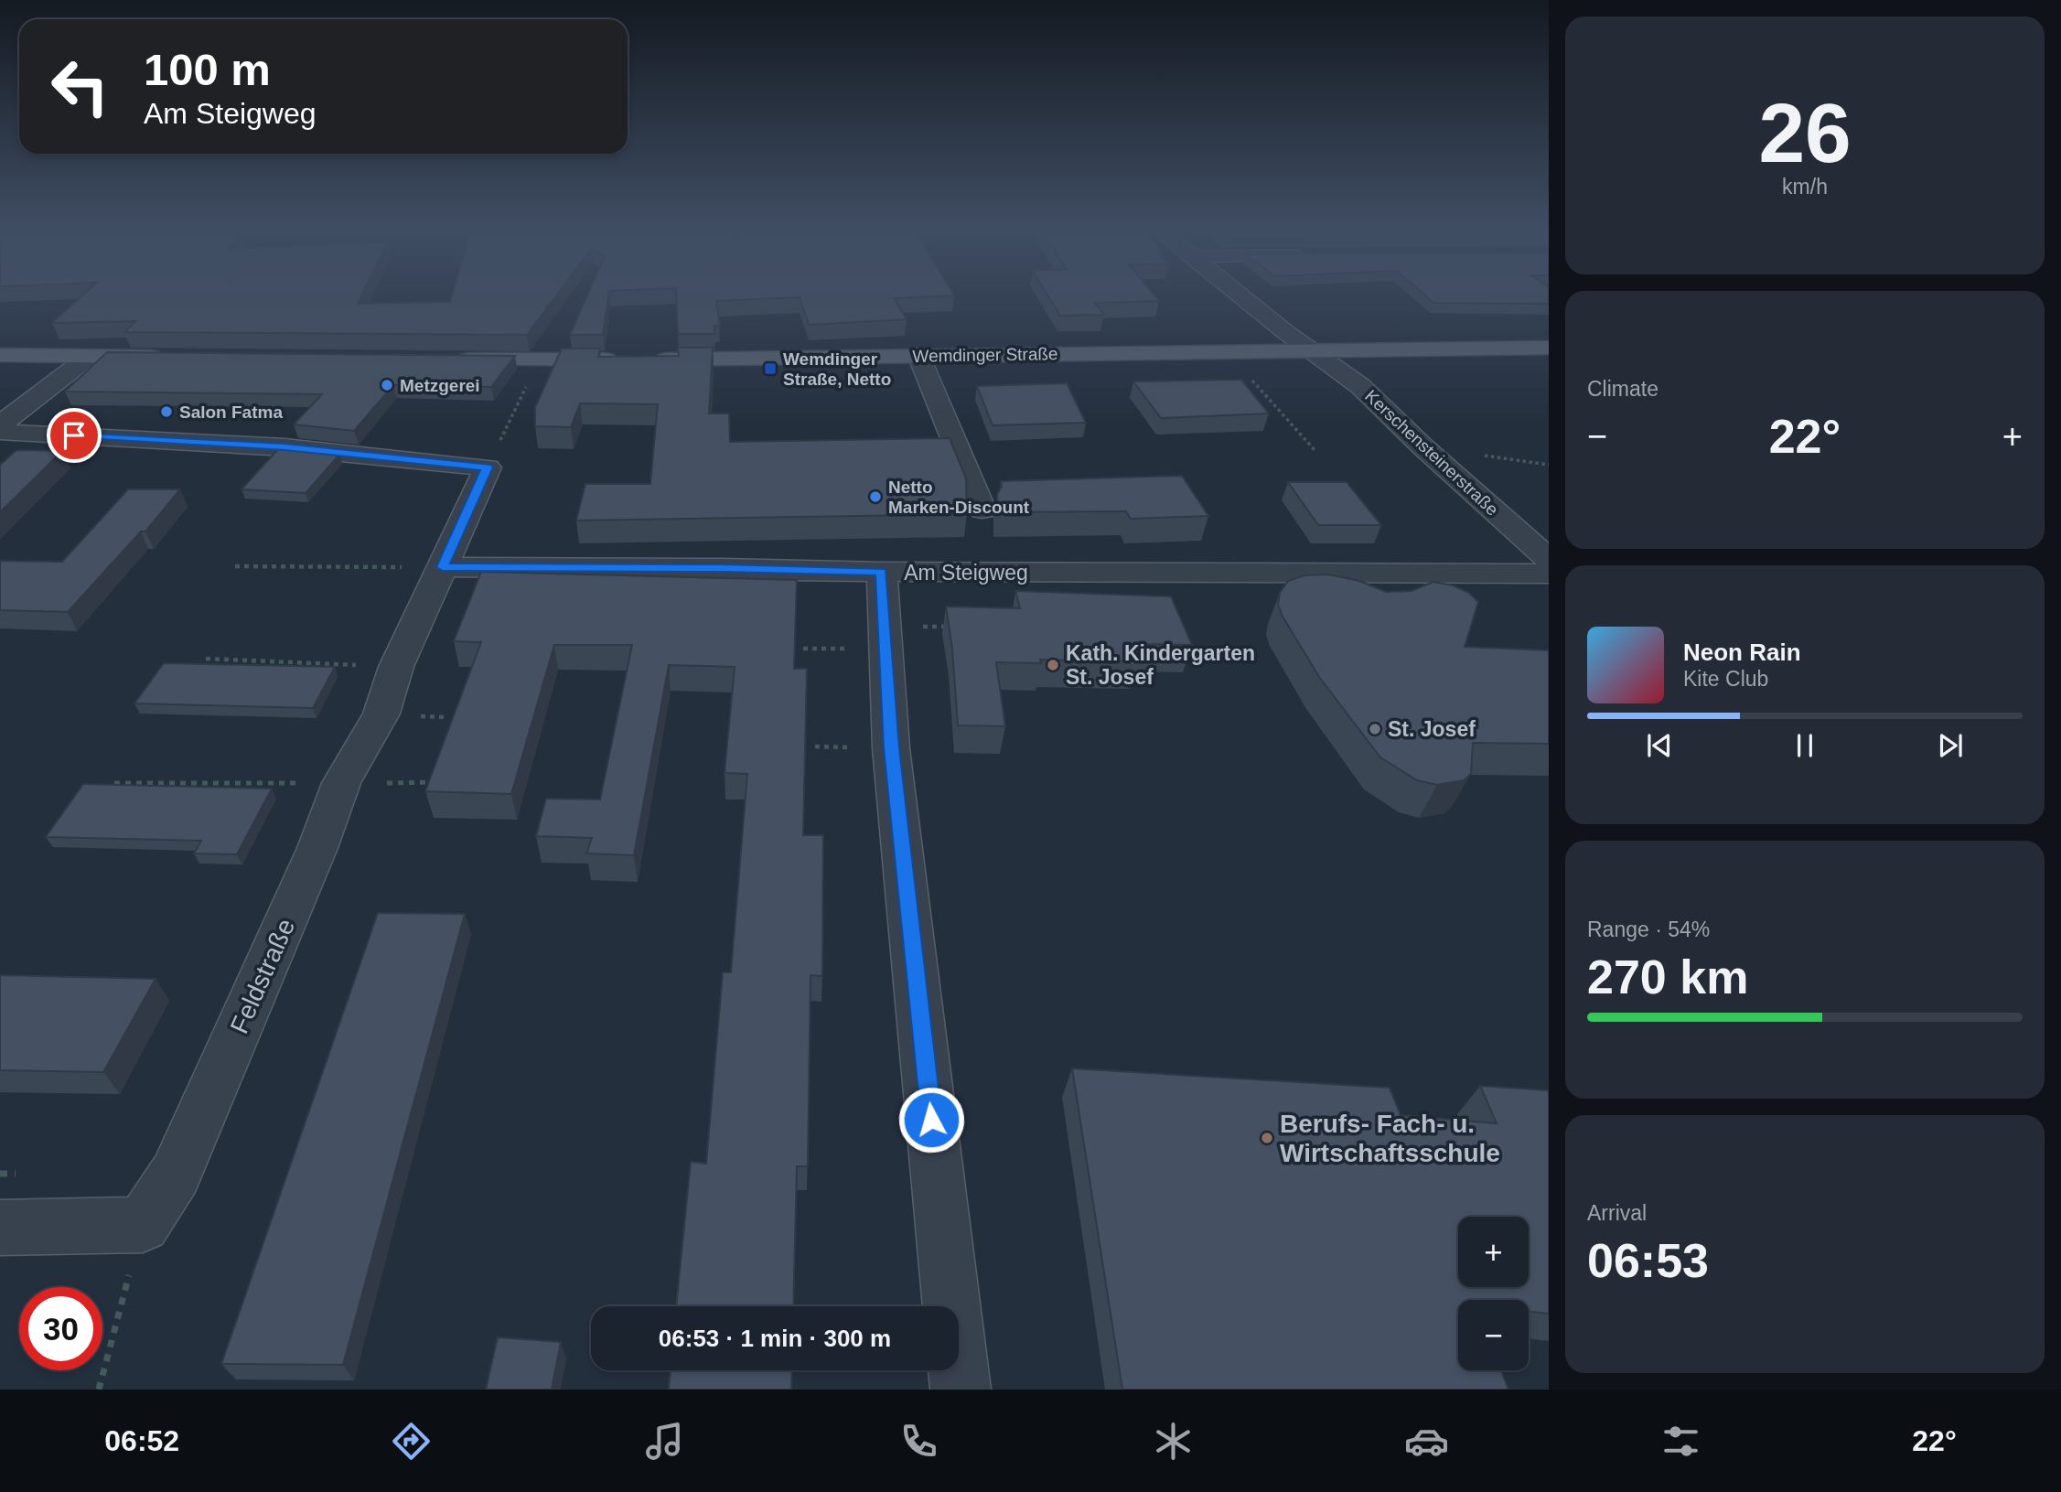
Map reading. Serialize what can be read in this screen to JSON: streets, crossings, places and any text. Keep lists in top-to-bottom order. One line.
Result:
{"streets":{"main road":["Wemdinger Straße"],"street":["Kerschensteinerstraße","Am Steigweg","Feldstraße"]},"crossings":[["Wemdinger Straße","Kerschensteinerstraße"],["Am Steigweg","Feldstraße"]],"places":{"transit":["Wemdinger Straße, Netto"],"other":["Metzgerei","Salon Fatma","Netto Marken-Discount","Kath. Kindergarten St. Josef","St. Josef","Berufs- Fach- u. Wirtschaftsschule"]},"page":{"tile":[["26","km/h"],"Climate",["Range · 54%","270 km"],["Arrival","06:53"]],"turn":["100 m","Am Steigweg"],"heat":["−","22°","+"],"song":["Neon Rain","Kite Club"],"map_buttons":["+","−"],"limit":"30","trip":"06:53 · 1 min · 300 m","tabs":["06:52","22°"]}}
